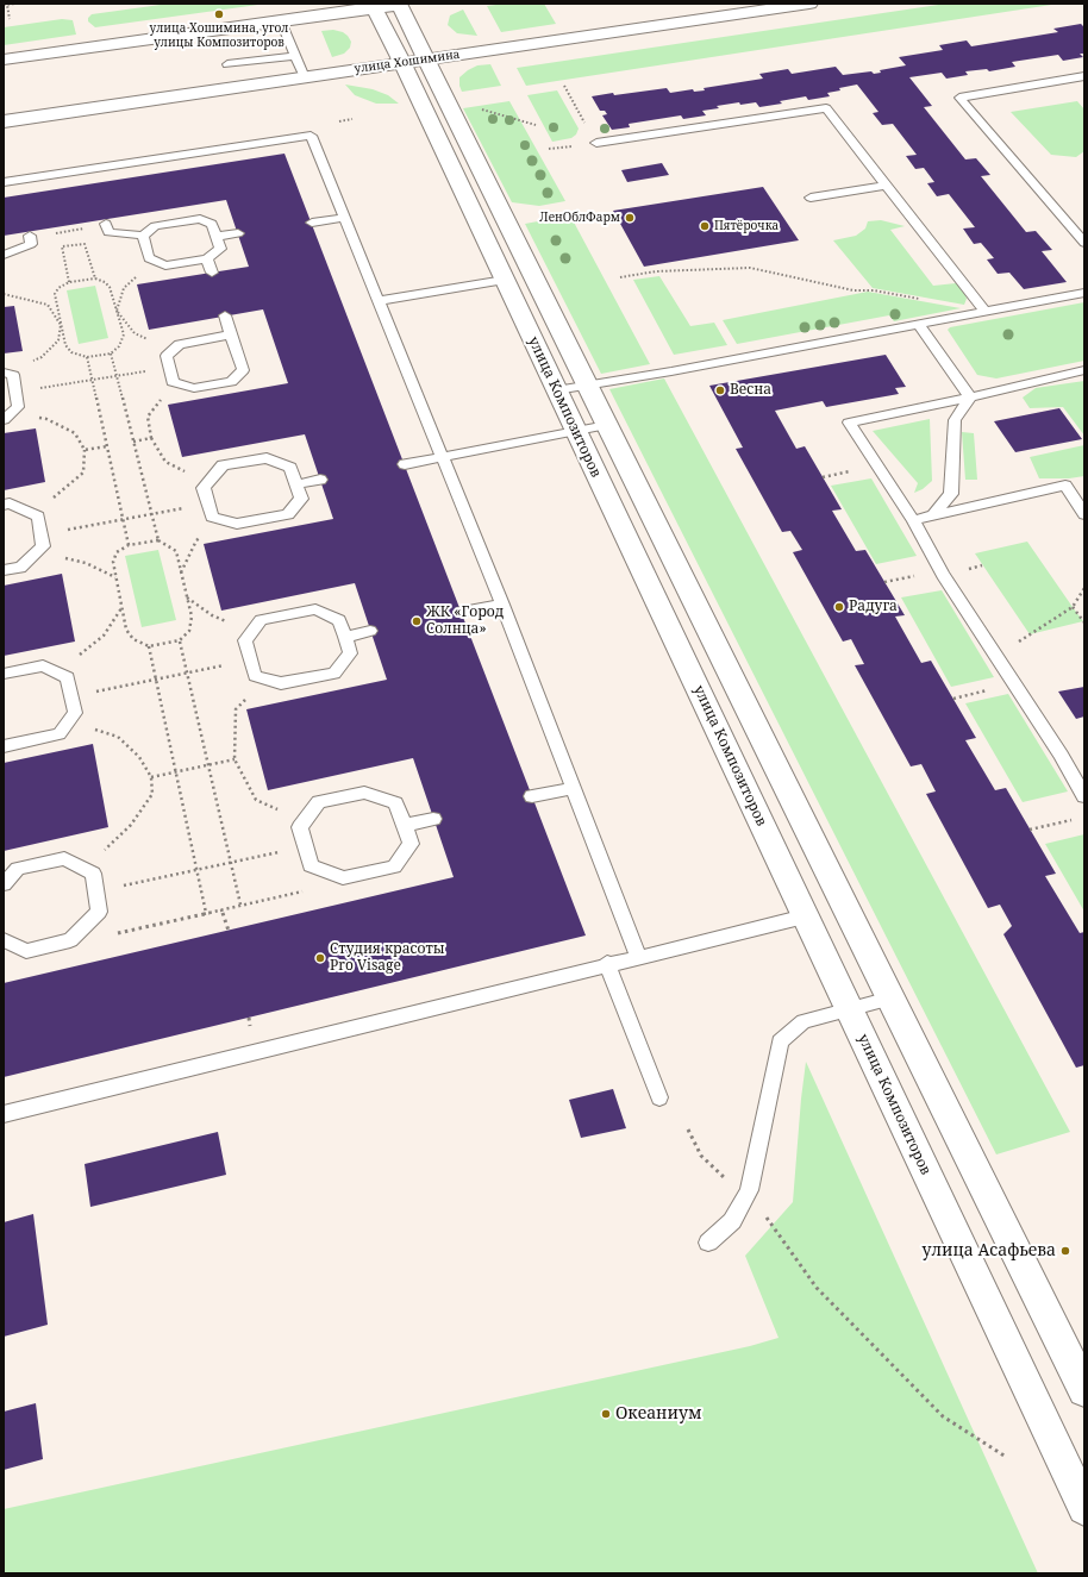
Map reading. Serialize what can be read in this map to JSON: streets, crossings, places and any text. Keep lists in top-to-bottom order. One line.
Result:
{"streets":{"street":["улица Хошимина","улица Композиторов"]},"crossings":[["улица Хошимина","улица Композиторов"]],"places":["улица Хошимина, угол улицы Композиторов","ЛенОблФарм","Пятёрочка","Весна","Радуга","ЖК «Город Солнца»","Студия красоты Pro Visage","улица Асафьева","Океаниум"]}
